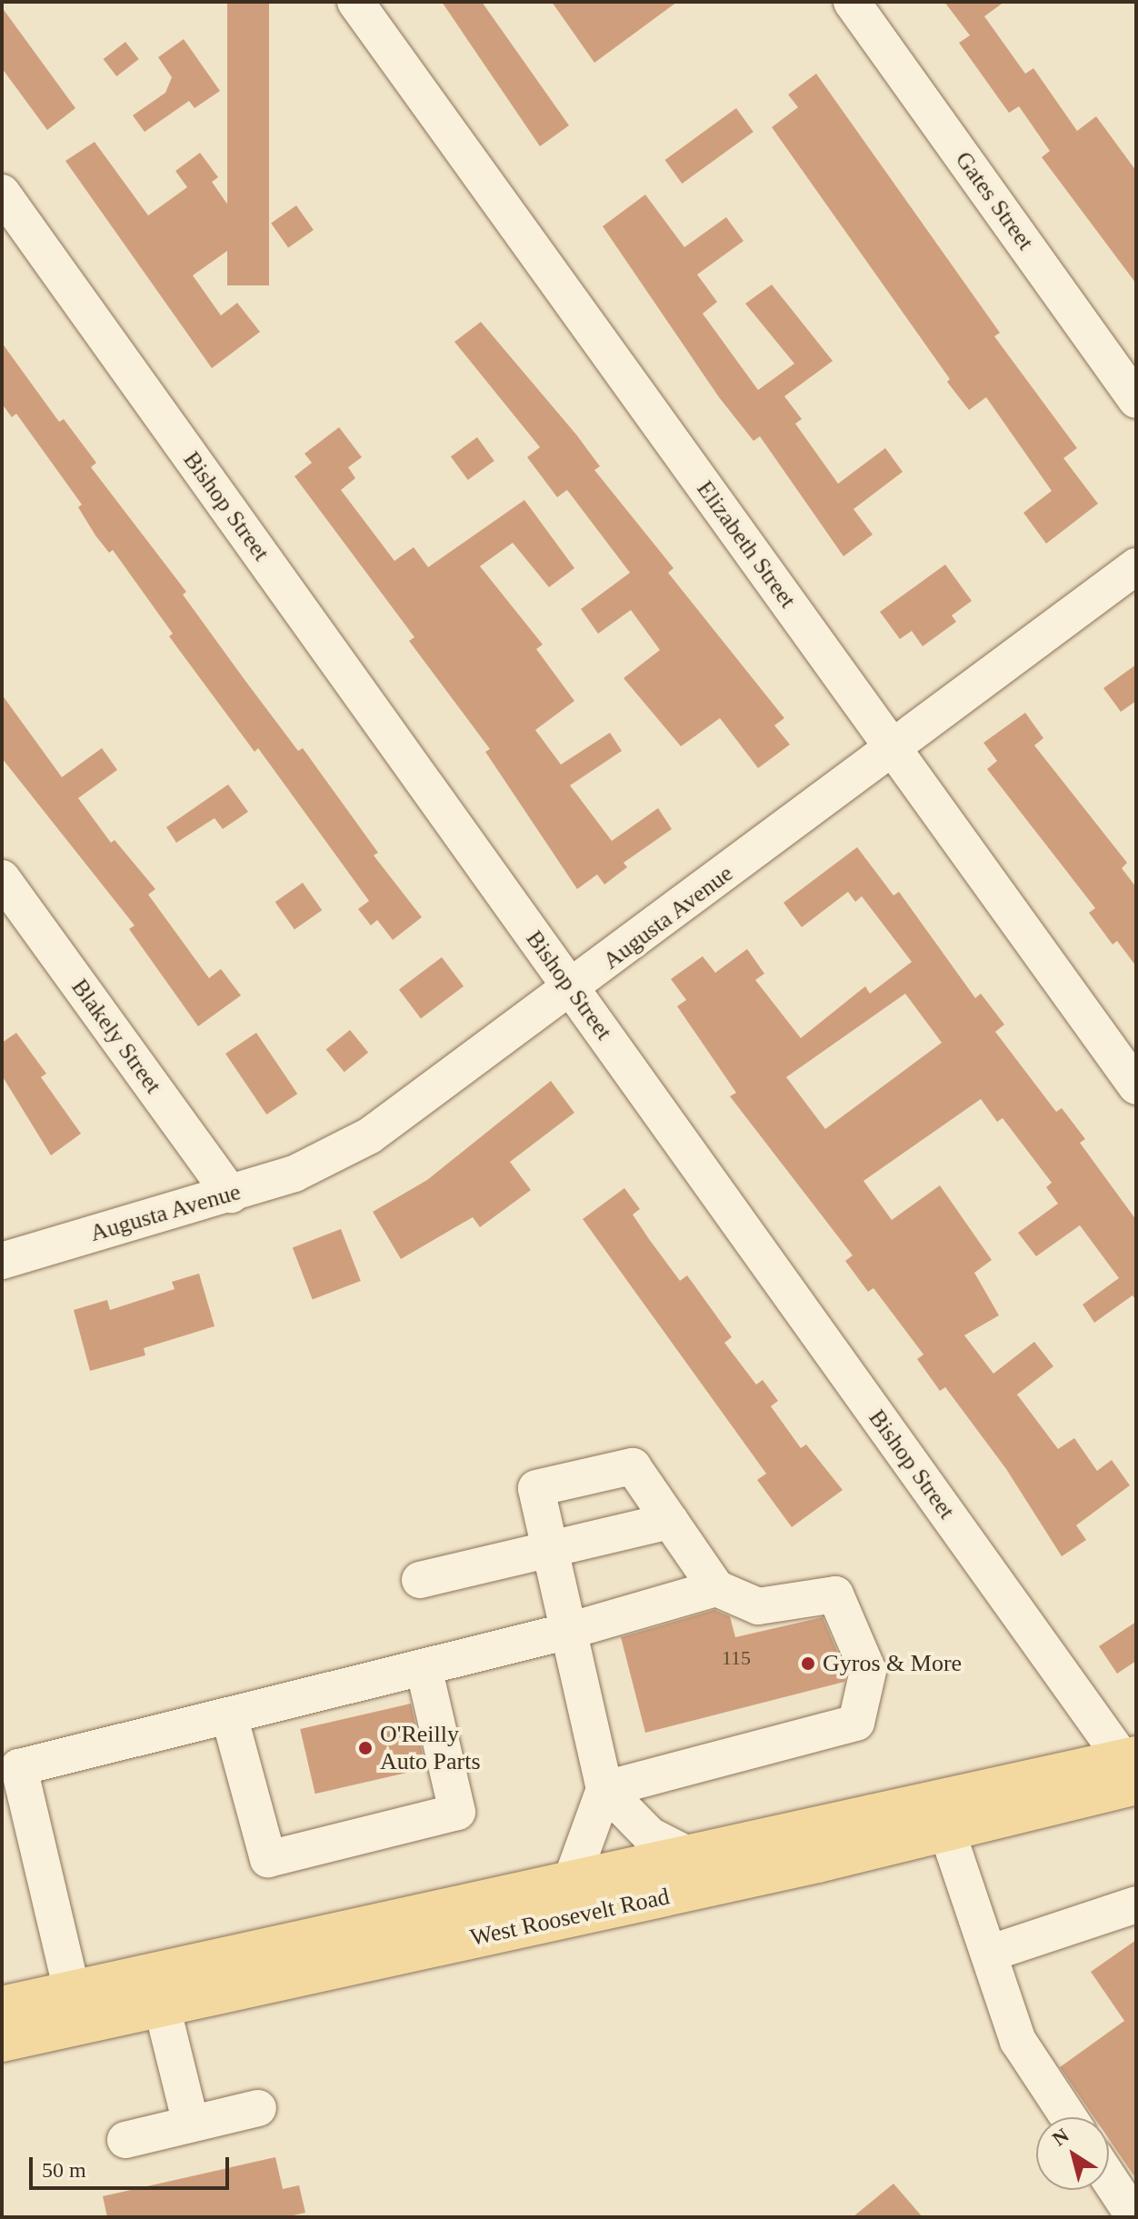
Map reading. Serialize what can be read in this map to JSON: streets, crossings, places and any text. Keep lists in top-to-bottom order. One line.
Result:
{"streets":{"main road":["West Roosevelt Road"],"street":["Gates Street","Bishop Street","Elizabeth Street","Augusta Avenue","Blakely Street"]},"crossings":[["Bishop Street","Augusta Avenue"],["Bishop Street","West Roosevelt Road"],["Elizabeth Street","Augusta Avenue"],["Augusta Avenue","Blakely Street"]],"places":["Gyros & More","O'Reilly Auto Parts"],"house_numbers":["115"],"scale_bar":"50 m","north":"top left"}
